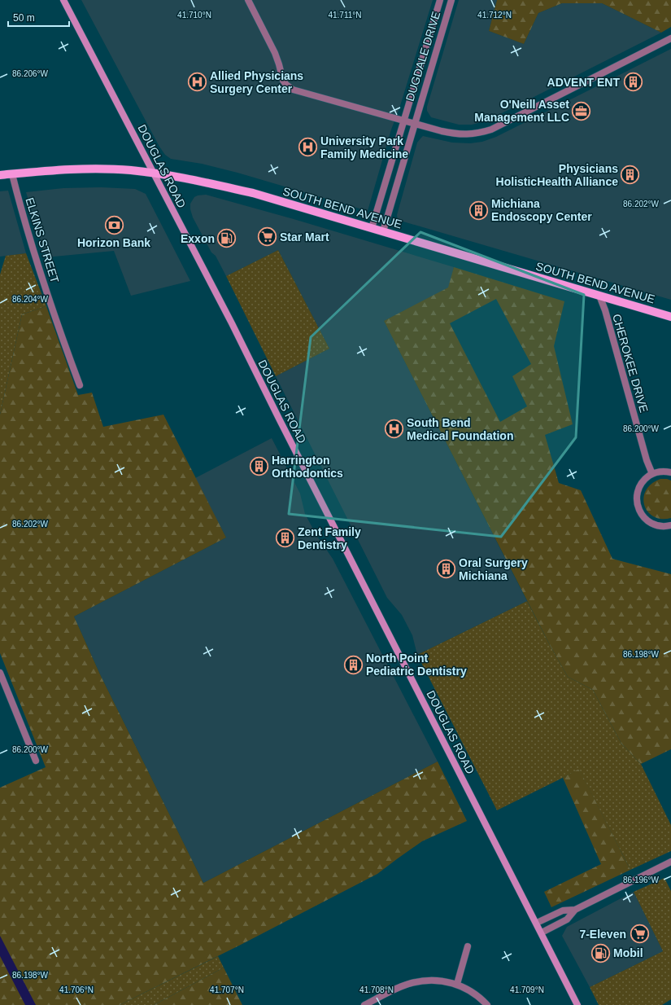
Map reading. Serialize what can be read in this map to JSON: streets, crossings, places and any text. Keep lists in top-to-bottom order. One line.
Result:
{"streets":{"main road":["SOUTH BEND AVENUE"],"street":["DUGDALE DRIVE","DOUGLAS ROAD","ELKINS STREET","CHEROKEE DRIVE"]},"crossings":[["DUGDALE DRIVE","SOUTH BEND AVENUE"],["DOUGLAS ROAD","SOUTH BEND AVENUE"],["SOUTH BEND AVENUE","ELKINS STREET"],["SOUTH BEND AVENUE","CHEROKEE DRIVE"]],"places":{"hospital":["Allied Physicians Surgery Center","University Park Family Medicine","South Bend Medical Foundation"],"building":["ADVENT ENT","Physicians HolisticHealth Alliance","Michiana Endoscopy Center","Harrington Orthodontics","Zent Family Dentistry","Oral Surgery Michiana","North Point Pediatric Dentistry"],"office":["O'Neill Asset Management LLC"],"bank":["Horizon Bank"],"supermarket":["Star Mart","7-Eleven"],"fuel station":["Exxon","Mobil"]},"scale_bar":"50 m","coordinates":["41.710°N","41.711°N","41.712°N","86.206°W","86.202°W","86.204°W","86.200°W","86.198°W","86.196°W","41.706°N","41.707°N","41.708°N","41.709°N"]}
